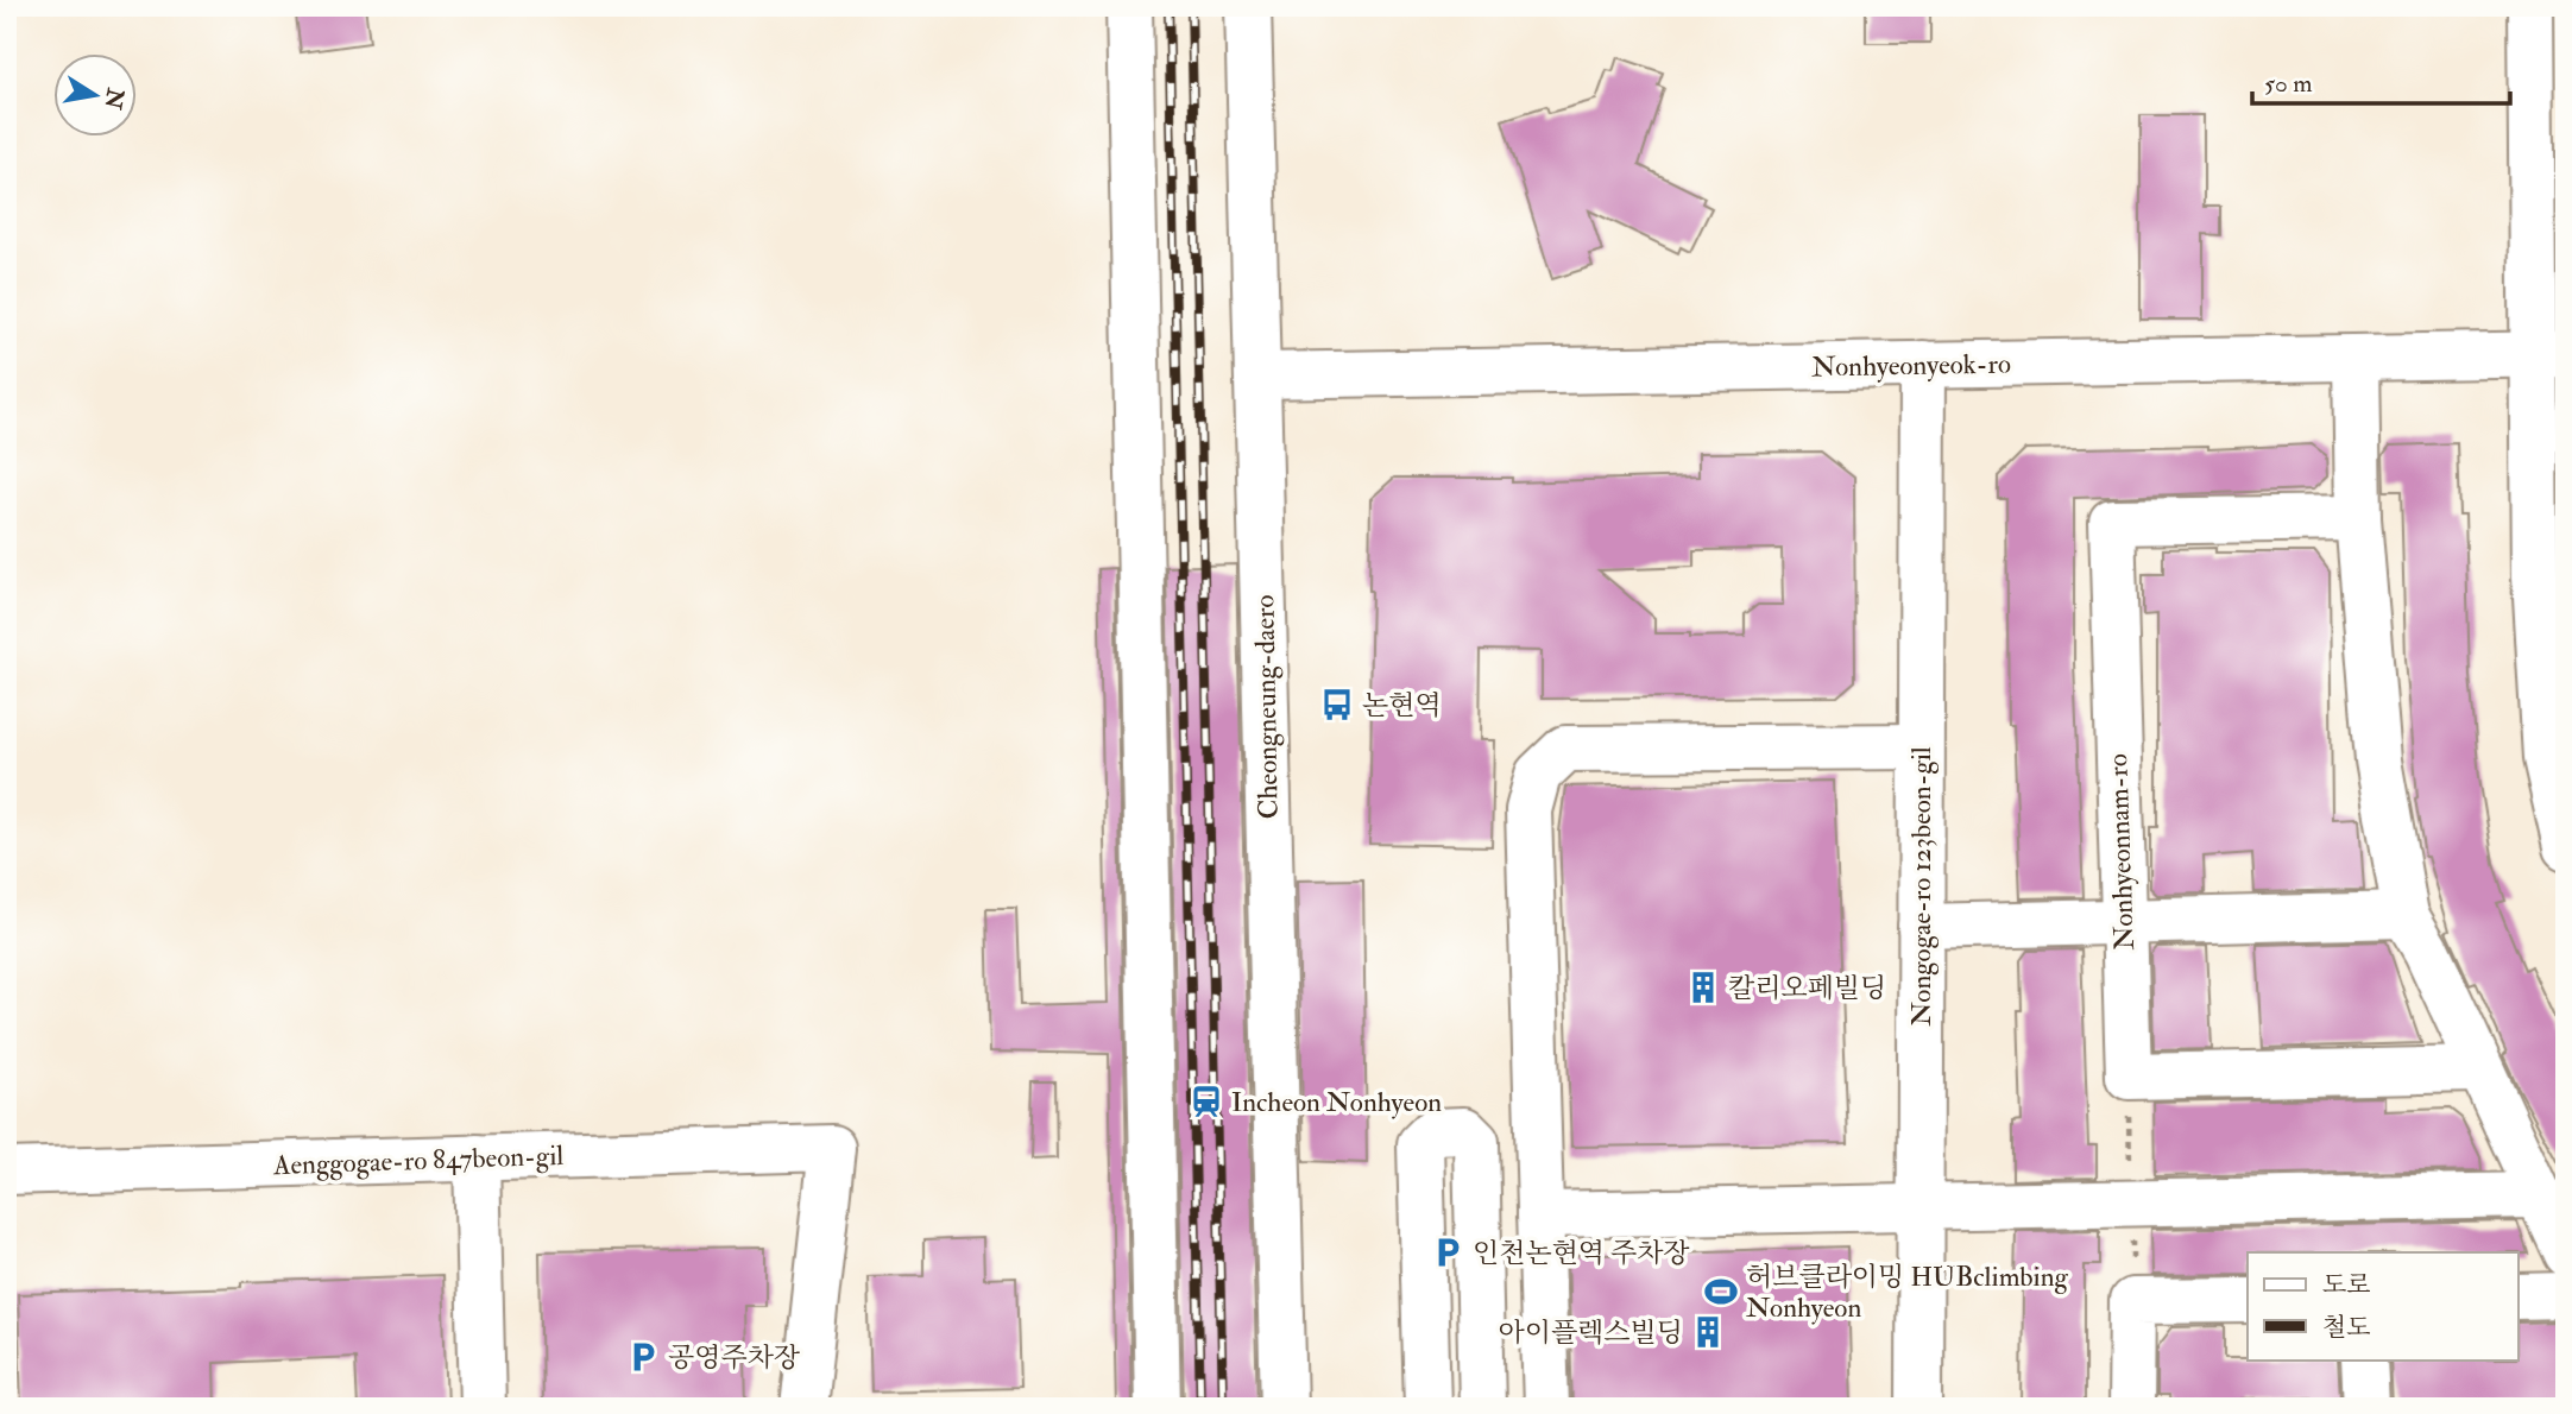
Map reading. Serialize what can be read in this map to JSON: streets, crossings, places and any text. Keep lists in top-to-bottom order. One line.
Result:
{"streets":{"street":["Nonhyeonyeok-ro","Cheongneung-daero","Nonhyeonnam-ro","Nongogae-ro 123beon-gil","Aenggogae-ro 847beon-gil"]},"crossings":[["Nonhyeonyeok-ro","Cheongneung-daero"],["Nonhyeonyeok-ro","Nongogae-ro 123beon-gil"]],"places":{"bus stop":["논현역"],"building":["칼리오페빌딩","아이플렉스빌딩"],"station":["Incheon Nonhyeon"],"parking":["인천논현역 주차장","공영주차장"],"sports":["허브클라이밍 HUBclimbing Nonhyeon"]},"legend":["도로","철도"],"scale_bar":"50 m","north":"right"}
